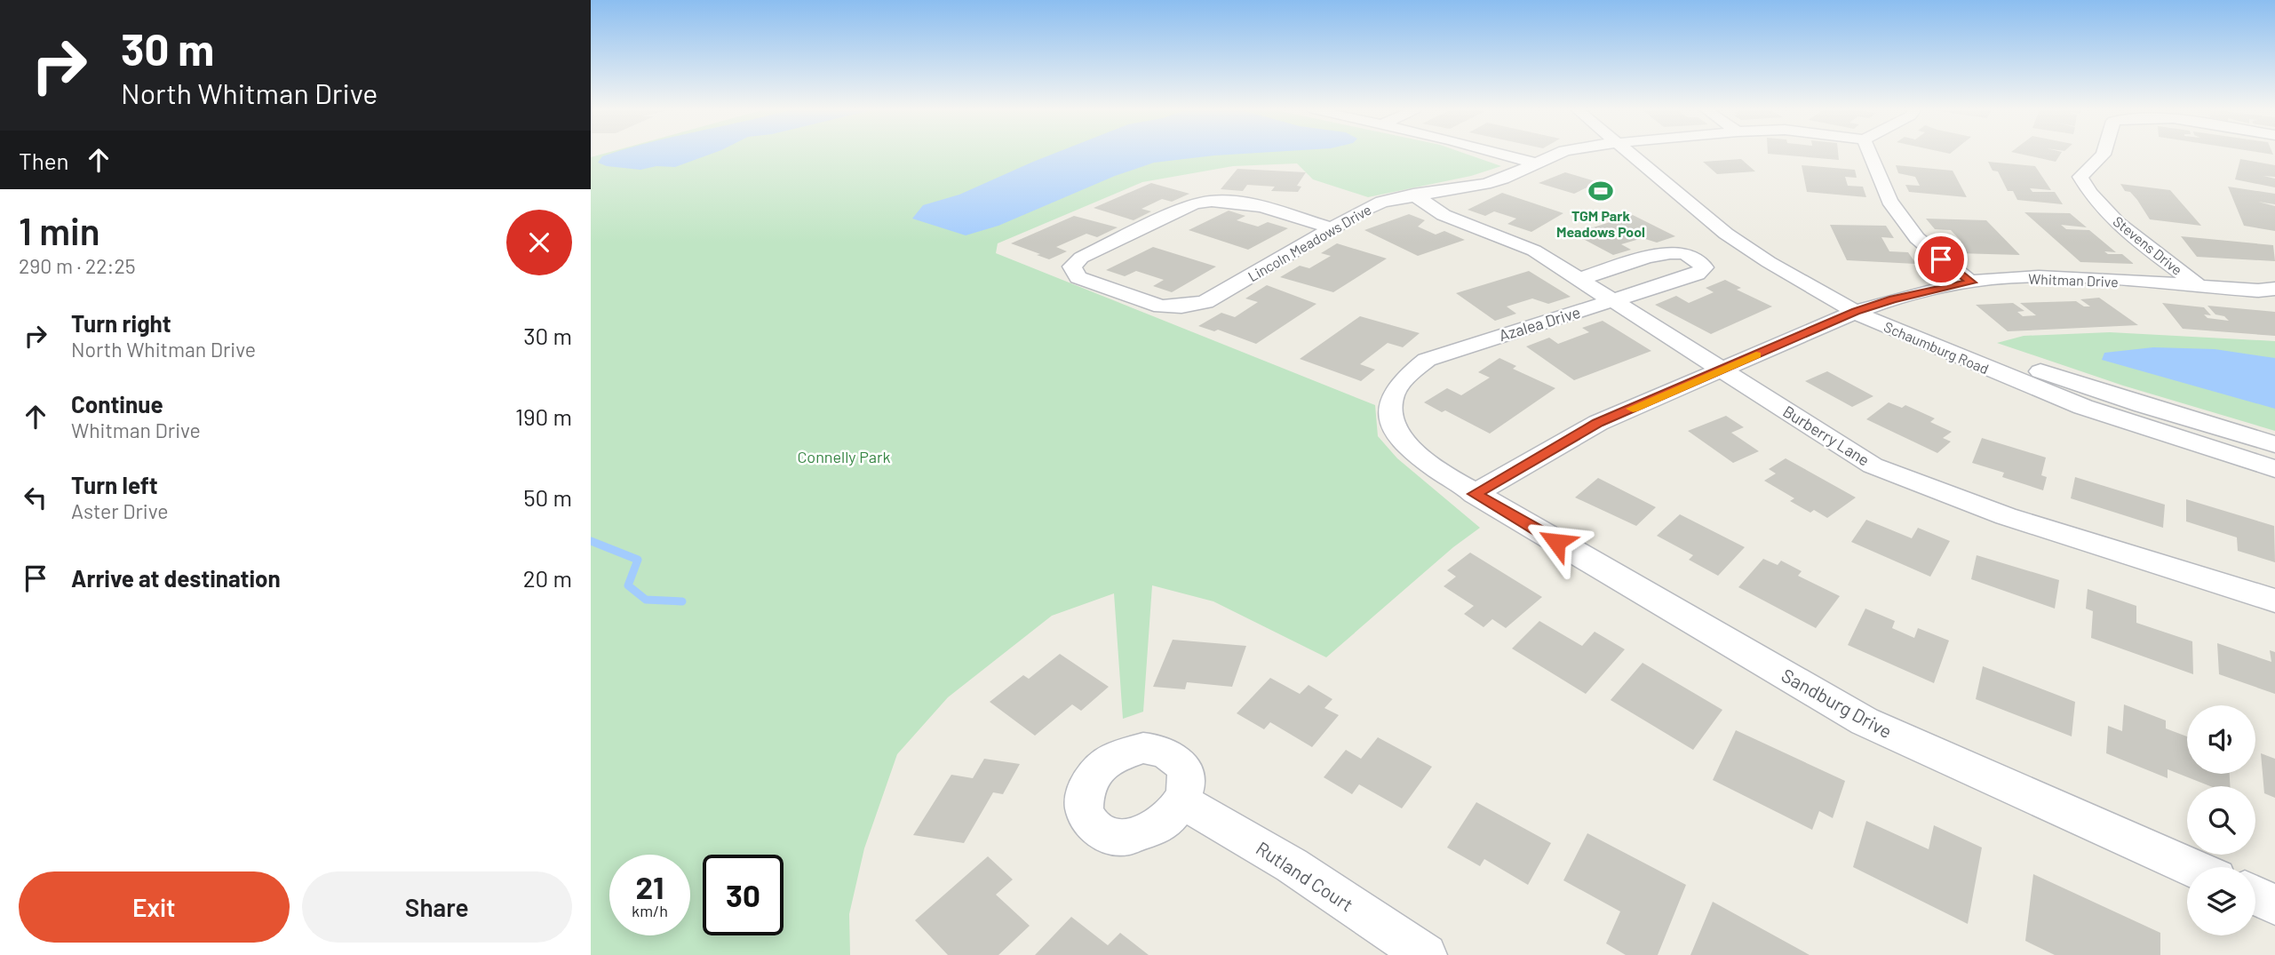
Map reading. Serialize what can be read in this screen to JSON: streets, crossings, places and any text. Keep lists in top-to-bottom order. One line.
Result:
{"streets":{"street":["Lincoln Meadows Drive","Stevens Drive","Whitman Drive","Azalea Drive","Schaumburg Road","Burberry Lane","Sandburg Drive","Rutland Court"]},"crossings":[["Lincoln Meadows Drive","Burberry Lane"],["Stevens Drive","Whitman Drive"],["Whitman Drive","Azalea Drive"],["Whitman Drive","Schaumburg Road"],["Whitman Drive","Burberry Lane"],["Whitman Drive","Sandburg Drive"],["Azalea Drive","Burberry Lane"],["Azalea Drive","Sandburg Drive"]],"parks":["Connelly Park"],"places":{"sports":["TGM Park Meadows Pool"]},"page":{"turn":["30 m","North Whitman Drive"],"then":"Then","heading":["1 min","290 m · 22:25"],"list":[{"name":"Turn right","note":"North Whitman Drive","value":"30 m"},{"name":"Continue","note":"Whitman Drive","value":"190 m"},{"name":"Turn left","note":"Aster Drive","value":"50 m"},{"name":"Arrive at destination","value":"20 m"}],"speed":"21 km/h","limit":"30","buttons":["Exit","Share"]}}
